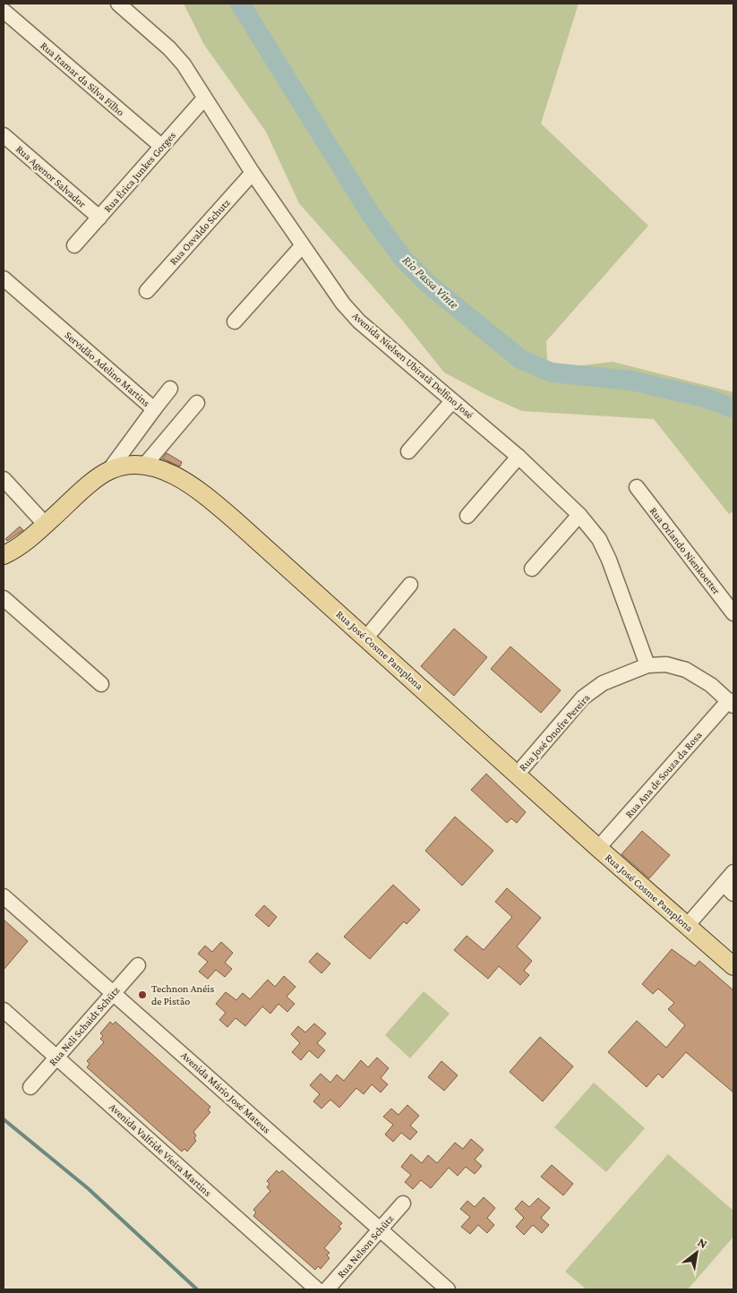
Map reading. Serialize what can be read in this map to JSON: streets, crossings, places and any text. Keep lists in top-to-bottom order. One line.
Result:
{"streets":{"main road":["Rua José Cosme Pamplona"],"street":["Rua Itamar da Silva Filho","Rua Érica Junkes Gorges","Rua Agenor Salvador","Rua Osvaldo Schutz","Avenida Nielsen Ubiratã Delfino José","Servidão Adelino Martins","Rua Orlando Nienkoetter","Rua José Onofre Pereira","Rua Ana de Souza da Rosa","Rua Neli Schaidt Schütz","Avenida Mário José Mateus","Avenida Valfride Vieira Martins","Rua Nelson Schütz"]},"crossings":[["Rua Itamar da Silva Filho","Rua Érica Junkes Gorges"],["Rua Érica Junkes Gorges","Rua Agenor Salvador"],["Rua Érica Junkes Gorges","Avenida Nielsen Ubiratã Delfino José"],["Rua Osvaldo Schutz","Avenida Nielsen Ubiratã Delfino José"],["Avenida Nielsen Ubiratã Delfino José","Rua José Onofre Pereira"],["Servidão Adelino Martins","Rua José Cosme Pamplona"],["Rua José Cosme Pamplona","Rua José Onofre Pereira"],["Rua José Cosme Pamplona","Rua Ana de Souza da Rosa"],["Rua José Onofre Pereira","Rua Ana de Souza da Rosa"],["Rua Neli Schaidt Schütz","Avenida Mário José Mateus"],["Rua Neli Schaidt Schütz","Avenida Valfride Vieira Martins"],["Avenida Mário José Mateus","Rua Nelson Schütz"]],"water":["Rio Passa Vinte"],"places":["Technon Anéis de Pistão"],"north":"top right"}
